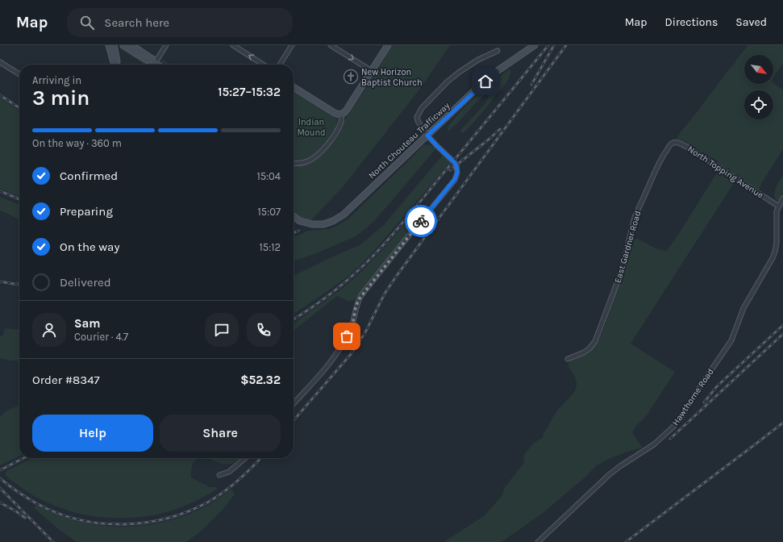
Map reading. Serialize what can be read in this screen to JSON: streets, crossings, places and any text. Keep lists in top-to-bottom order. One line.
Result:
{"streets":{"main road":["North Chouteau Trafficway"],"street":["North Topping Avenue","East Gardner Road","Hawthorne Road"]},"crossings":[["North Topping Avenue","East Gardner Road"],["North Topping Avenue","Hawthorne Road"]],"parks":["Indian Mound"],"places":{"church":["New Horizon Baptist Church"]},"north":"bottom right","page":{"header":"Map","search":"Search here","nav":["Map","Directions","Saved"],"heading":["3 min","Arriving in","15:27–15:32"],"panel":["Sam","Courier · 4.7","Order #8347","$52.32"],"bar":"On the way · 360 m","list":[["Confirmed","15:04"],["Preparing","15:07"],["On the way","15:12"],"Delivered"],"buttons":["Help","Share"]}}
